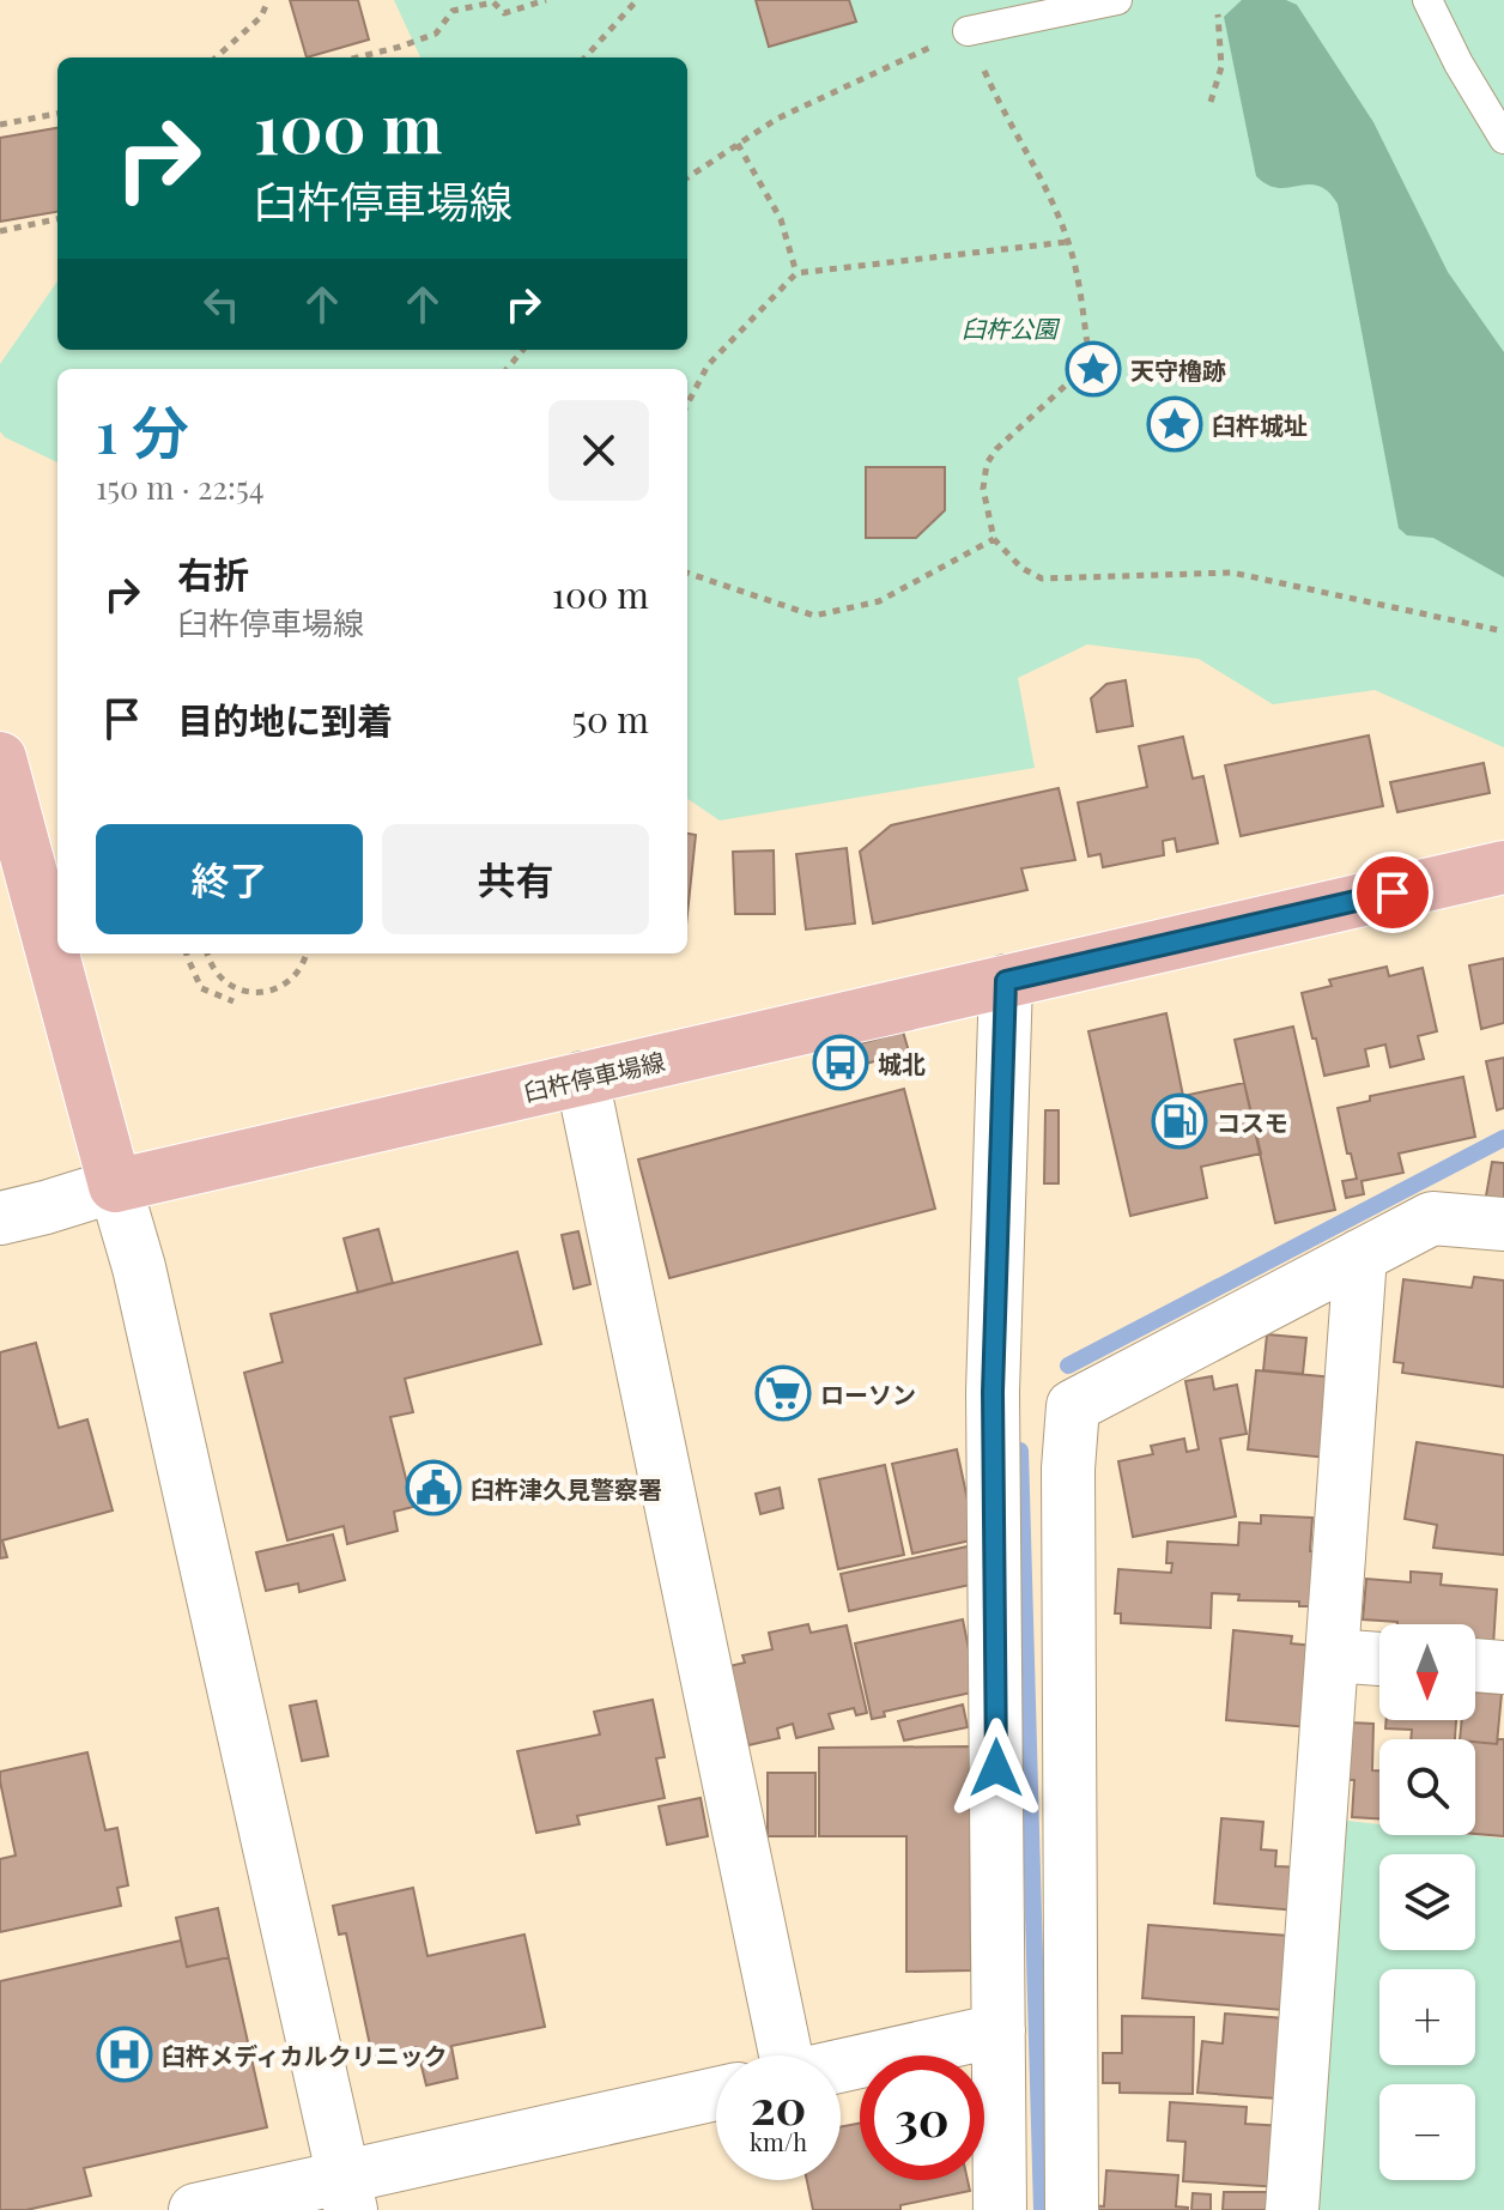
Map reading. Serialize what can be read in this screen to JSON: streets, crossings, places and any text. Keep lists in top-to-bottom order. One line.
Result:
{"streets":{"main road":["臼杵停車場線"]},"parks":["臼杵公園"],"places":{"place":["天守櫓跡","臼杵城址"],"bus stop":["城北"],"fuel station":["コスモ"],"supermarket":["ローソン"],"public building":["臼杵津久見警察署"],"hospital":["臼杵メディカルクリニック"]},"north":"bottom","page":{"turn":["100 m","臼杵停車場線"],"heading":["1 分","150 m · 22:54"],"list":[{"name":"右折","note":"臼杵停車場線","value":"100 m"},{"name":"目的地に到着","value":"50 m"}],"buttons":["終了","共有"],"map_buttons":["+","−"],"speed":"20 km/h","limit":"30"}}
